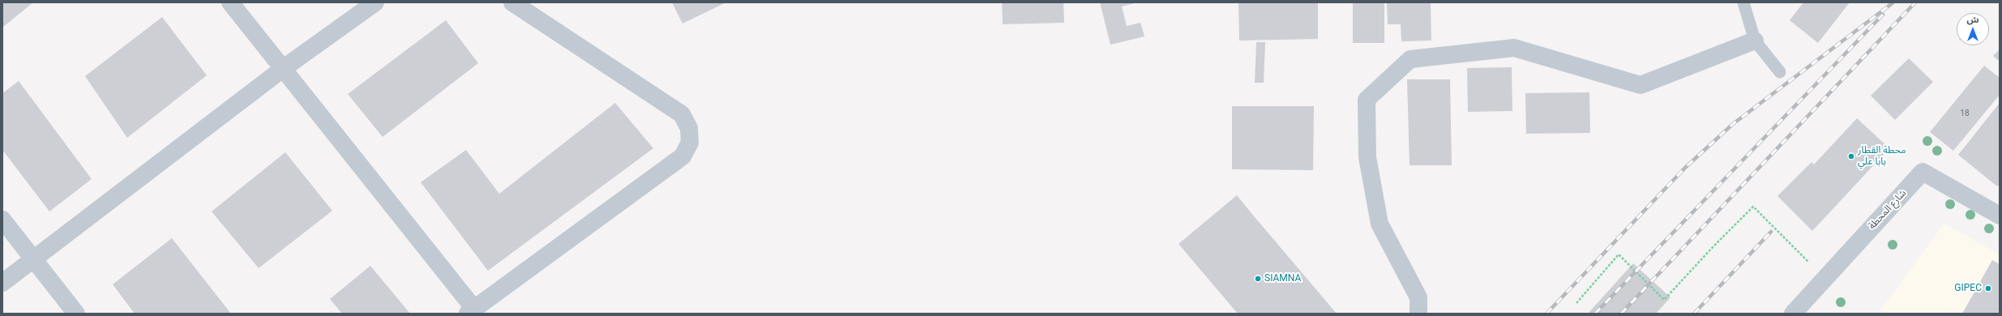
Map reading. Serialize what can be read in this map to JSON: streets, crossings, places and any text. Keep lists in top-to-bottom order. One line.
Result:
{"streets":{"street":["شارع المحطة"]},"places":["محطة القطار بابا علي","SIAMNA","GIPEC"],"house_numbers":["18"],"north":"top"}
